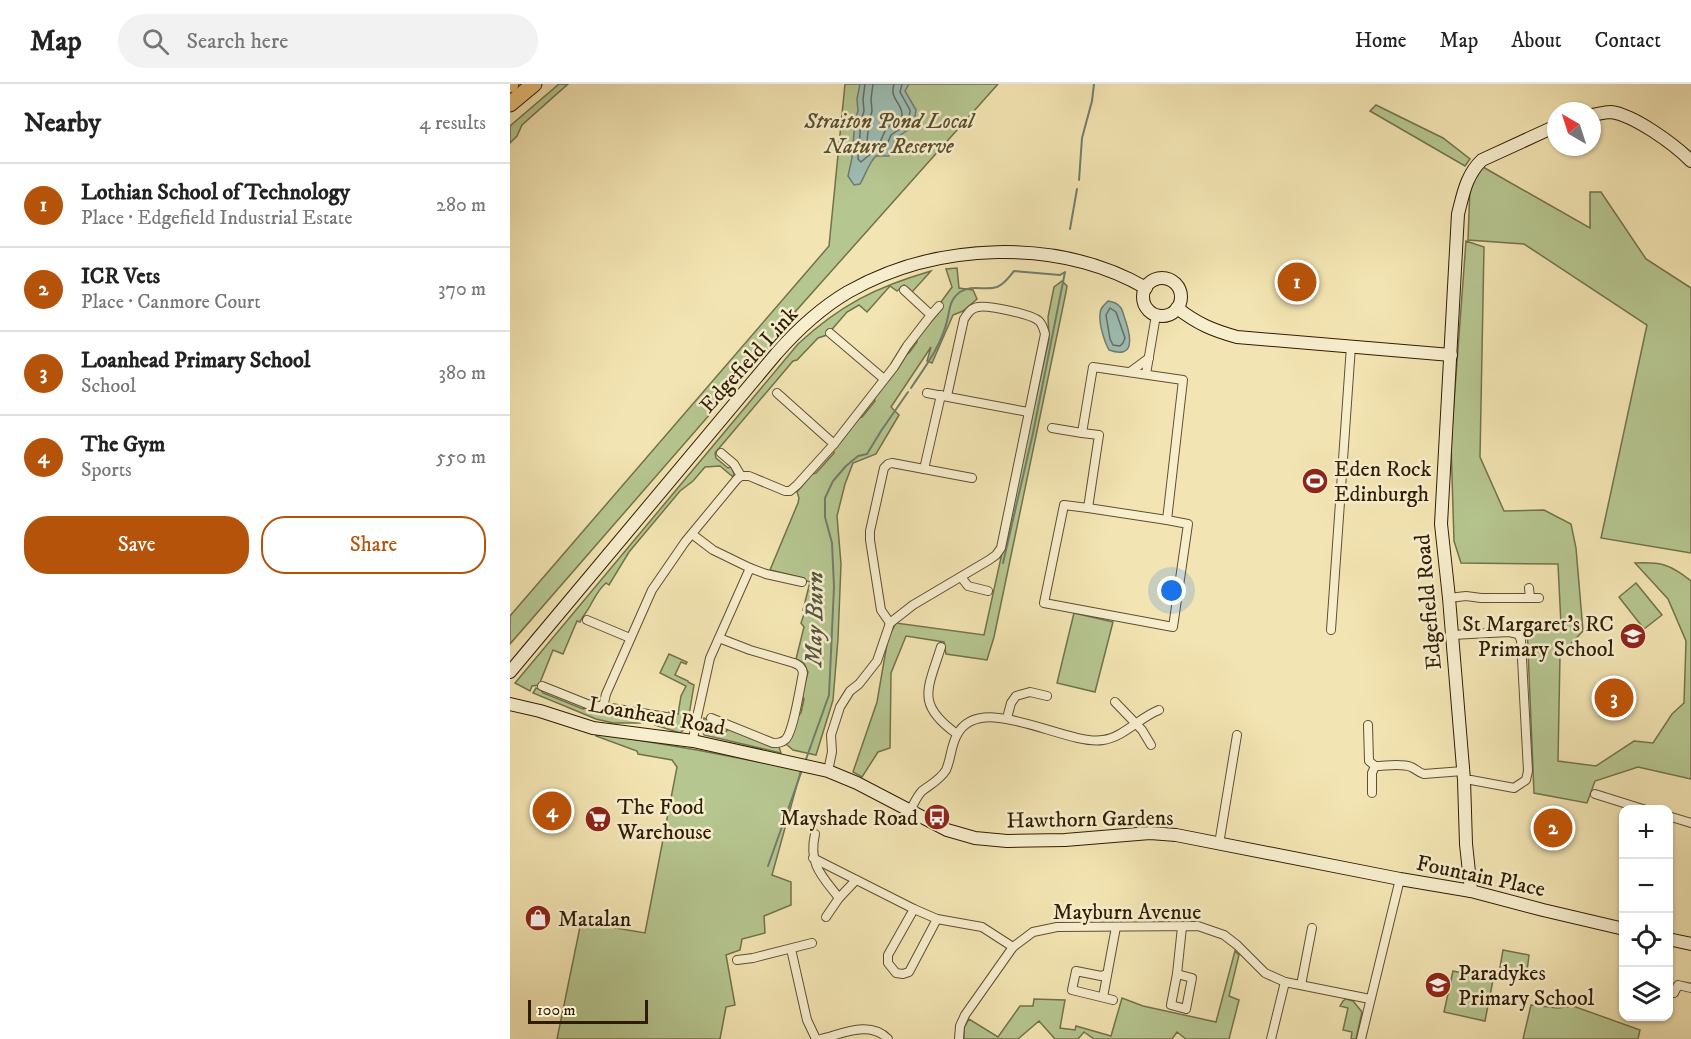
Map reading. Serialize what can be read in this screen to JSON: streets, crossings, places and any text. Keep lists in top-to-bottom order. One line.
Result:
{"streets":{"street":["Edgefield Link","Edgefield Road","Loanhead Road","Hawthorn Gardens","Fountain Place","Mayburn Avenue"]},"crossings":[["Edgefield Road","Fountain Place"],["Loanhead Road","Hawthorn Gardens"],["Hawthorn Gardens","Fountain Place"]],"water":["May Burn"],"parks":["Straiton Pond Local Nature Reserve"],"places":{"sports":["Eden Rock Edinburgh"],"school or university":["St Margaret's RC Primary School","Paradykes Primary School"],"bus stop":["Mayshade Road"],"supermarket":["The Food Warehouse"],"shop":["Matalan"]},"scale_bar":"100 m","north":"top left","page":{"header":"Map","search":"Search here","nav":["Home","Map","About","Contact"],"heading":["Nearby","4 results"],"list":[{"mark":"1","name":"Lothian School of Technology","note":"Place · Edgefield Industrial Estate","value":"280 m"},{"mark":"2","name":"ICR Vets","note":"Place · Canmore Court","value":"370 m"},{"mark":"3","name":"Loanhead Primary School","note":"School","value":"380 m"},{"mark":"4","name":"The Gym","note":"Sports","value":"550 m"}],"pins":["1","3","4","2"],"buttons":["Save","Share"],"map_buttons":["+","−"],"scale":"100 m"}}
